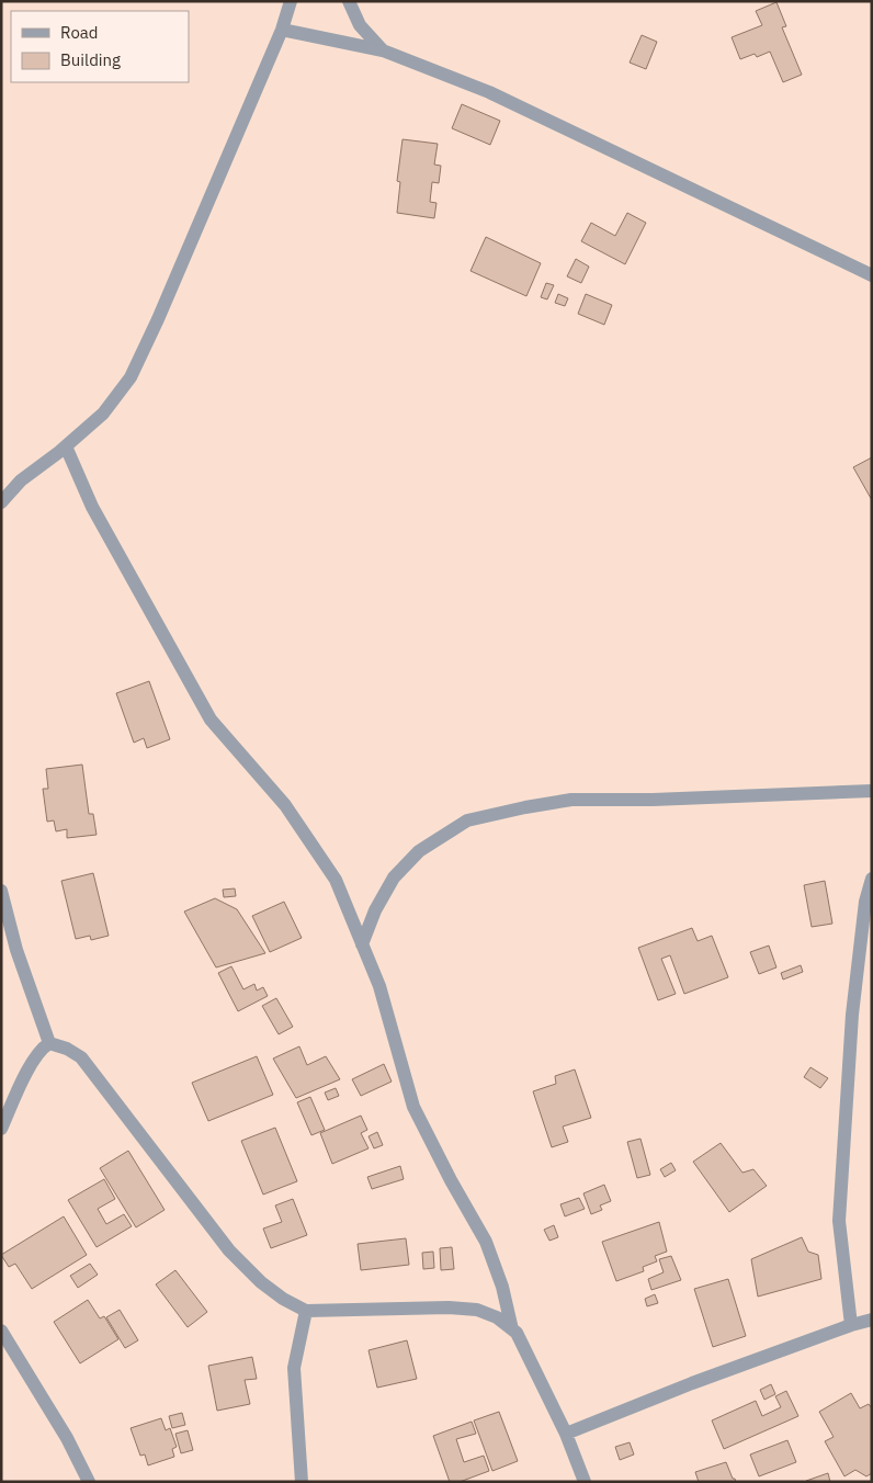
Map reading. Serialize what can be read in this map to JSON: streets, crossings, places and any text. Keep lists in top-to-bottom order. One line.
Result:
{"legend":["Road","Building"]}
